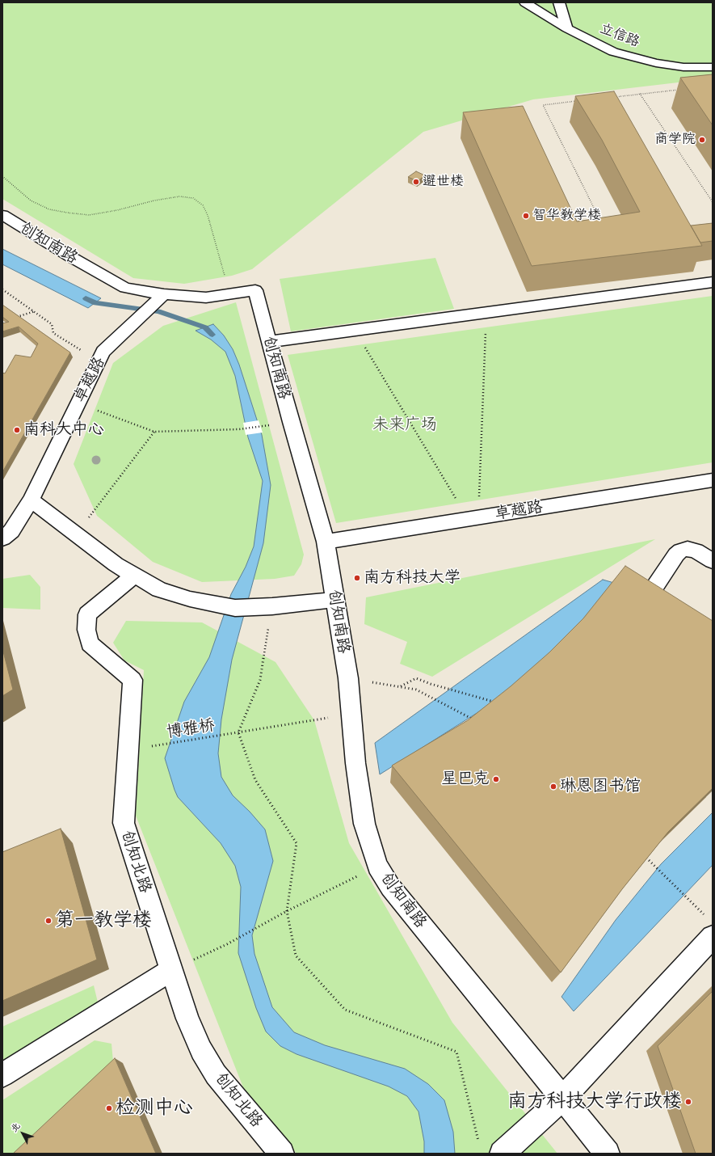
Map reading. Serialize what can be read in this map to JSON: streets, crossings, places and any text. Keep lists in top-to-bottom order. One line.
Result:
{"streets":{"street":["立信路","创知南路","卓越路","创知北路"],"path":["博雅桥"]},"crossings":[["创知南路","卓越路"],["创知南路","博雅桥"]],"parks":["未来广场"],"places":["商学院","避世楼","智华教学楼","南科大中心","南方科技大学","星巴克","琳恩图书馆","第一教学楼","南方科技大学行政楼","检测中心"],"north":"top left"}
